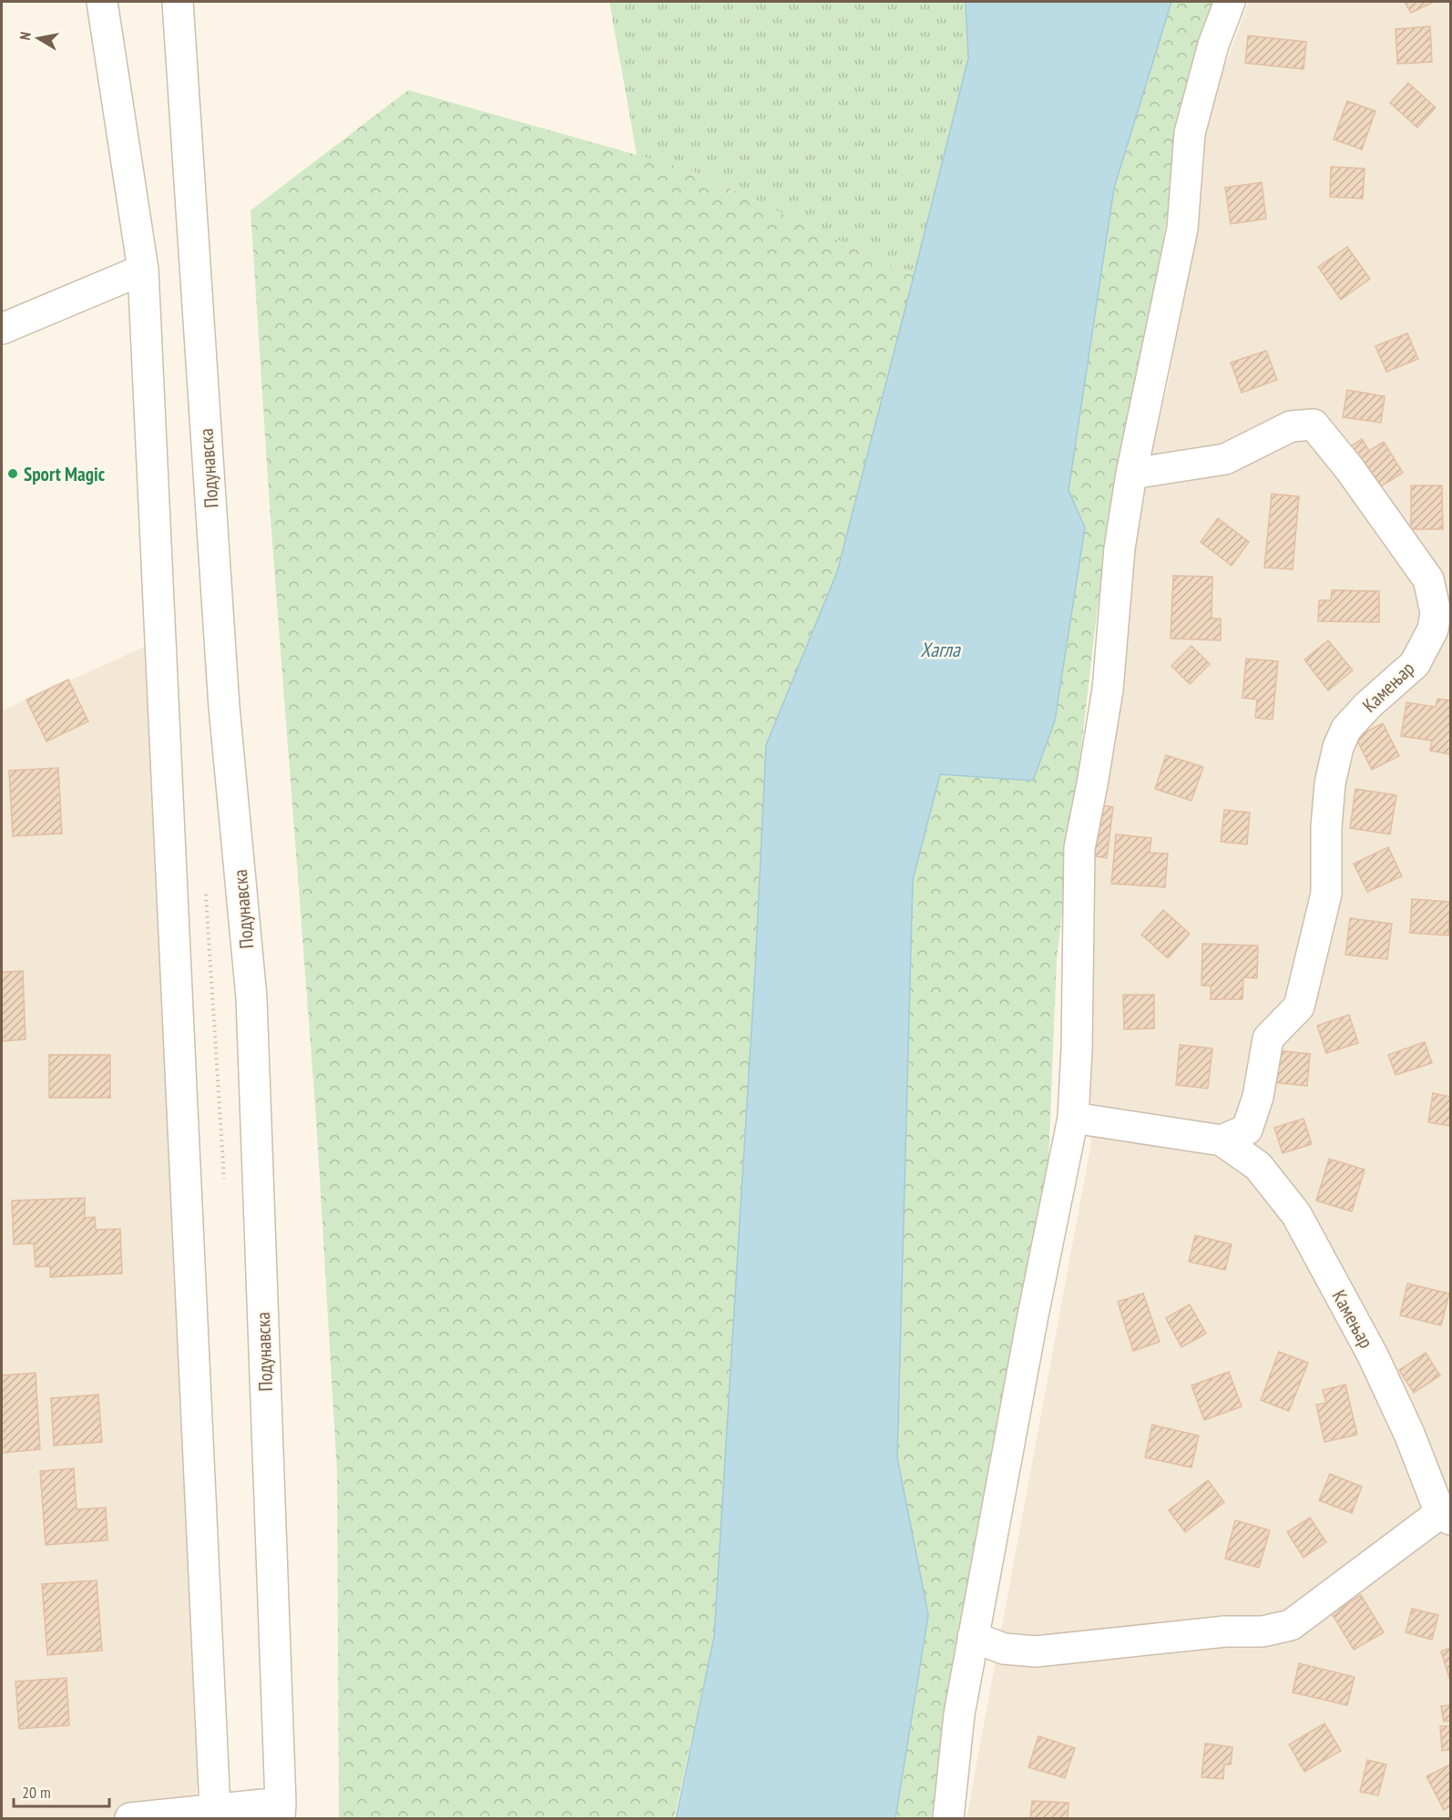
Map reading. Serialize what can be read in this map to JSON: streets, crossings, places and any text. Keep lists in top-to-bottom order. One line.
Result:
{"streets":{"street":["Подунавска","Камењар"]},"water":["Хагла"],"places":["Sport Magic"],"scale_bar":"20 m","north":"left"}
